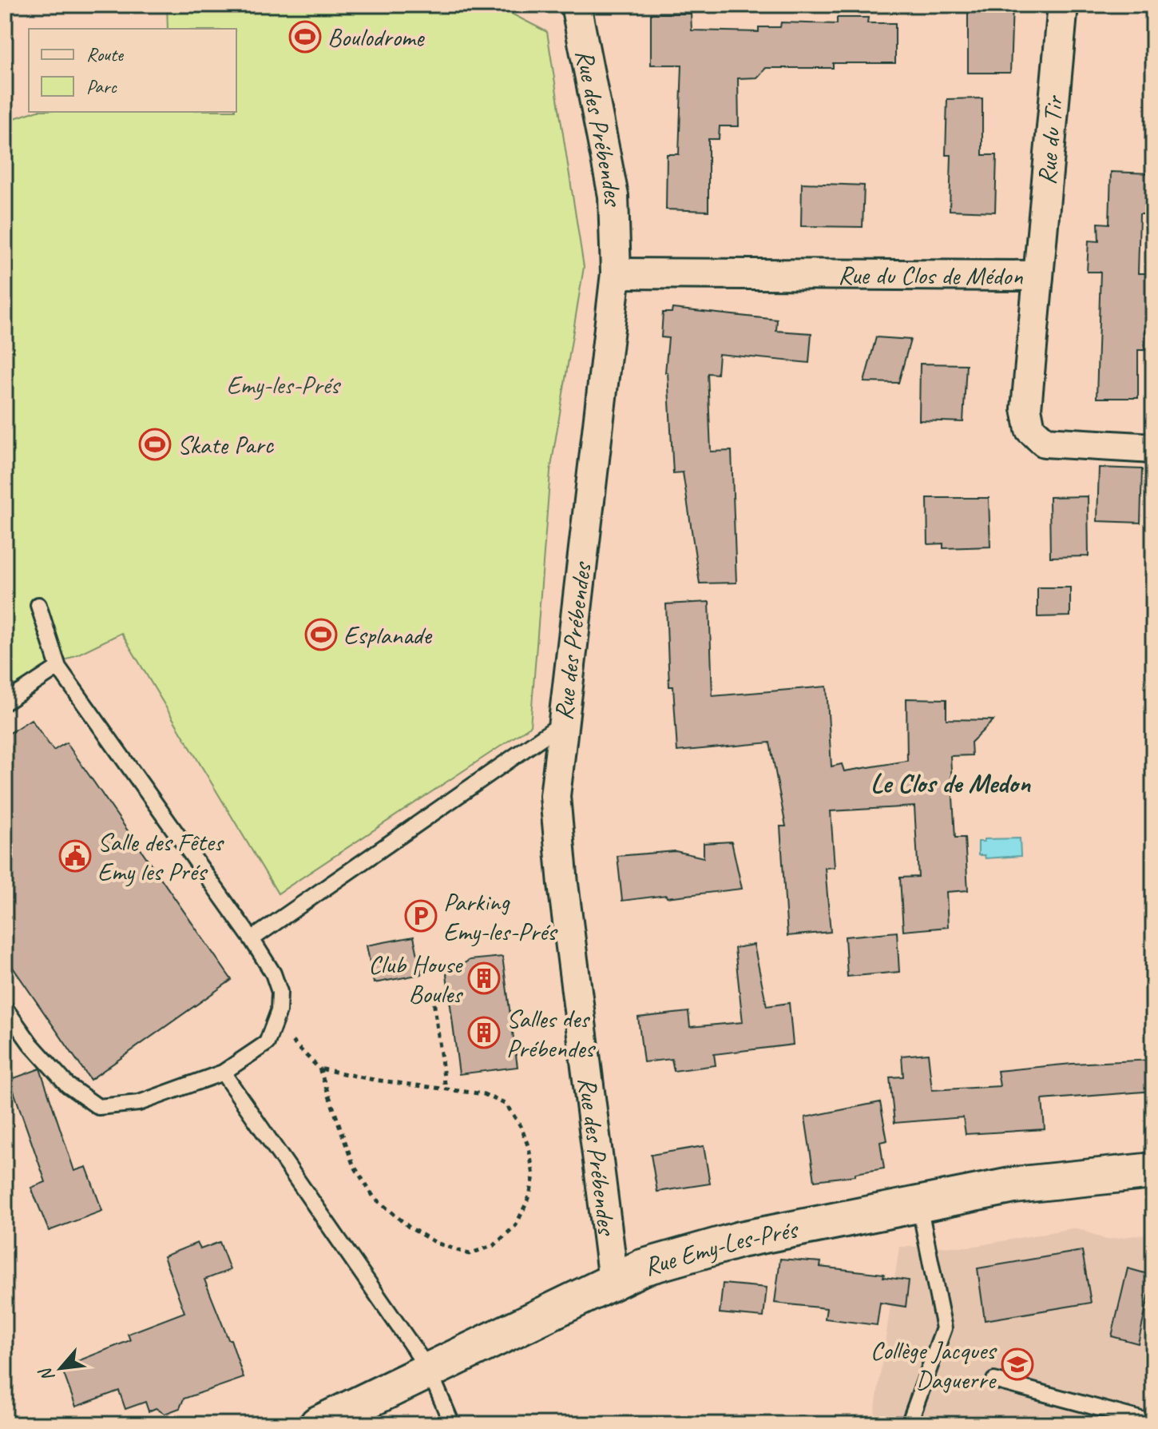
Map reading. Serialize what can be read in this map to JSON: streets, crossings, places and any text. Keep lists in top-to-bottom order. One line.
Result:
{"streets":{"street":["Rue des Prébendes","Rue du Tir","Rue du Clos de Médon","Rue Emy-Les-Prés"]},"crossings":[["Rue des Prébendes","Rue du Clos de Médon"],["Rue des Prébendes","Rue Emy-Les-Prés"],["Rue du Tir","Rue du Clos de Médon"]],"districts":["Le Clos de Medon"],"parks":["Emy-les-Prés"],"places":{"sports":["Boulodrome","Skate Parc","Esplanade"],"public building":["Salle des Fêtes Emy les Prés"],"parking":["Parking Emy-les-Prés"],"building":["Club House Boules","Salles des Prébendes"],"school or university":["Collège Jacques Daguerre"]},"legend":["Route","Parc"],"north":"bottom left"}
